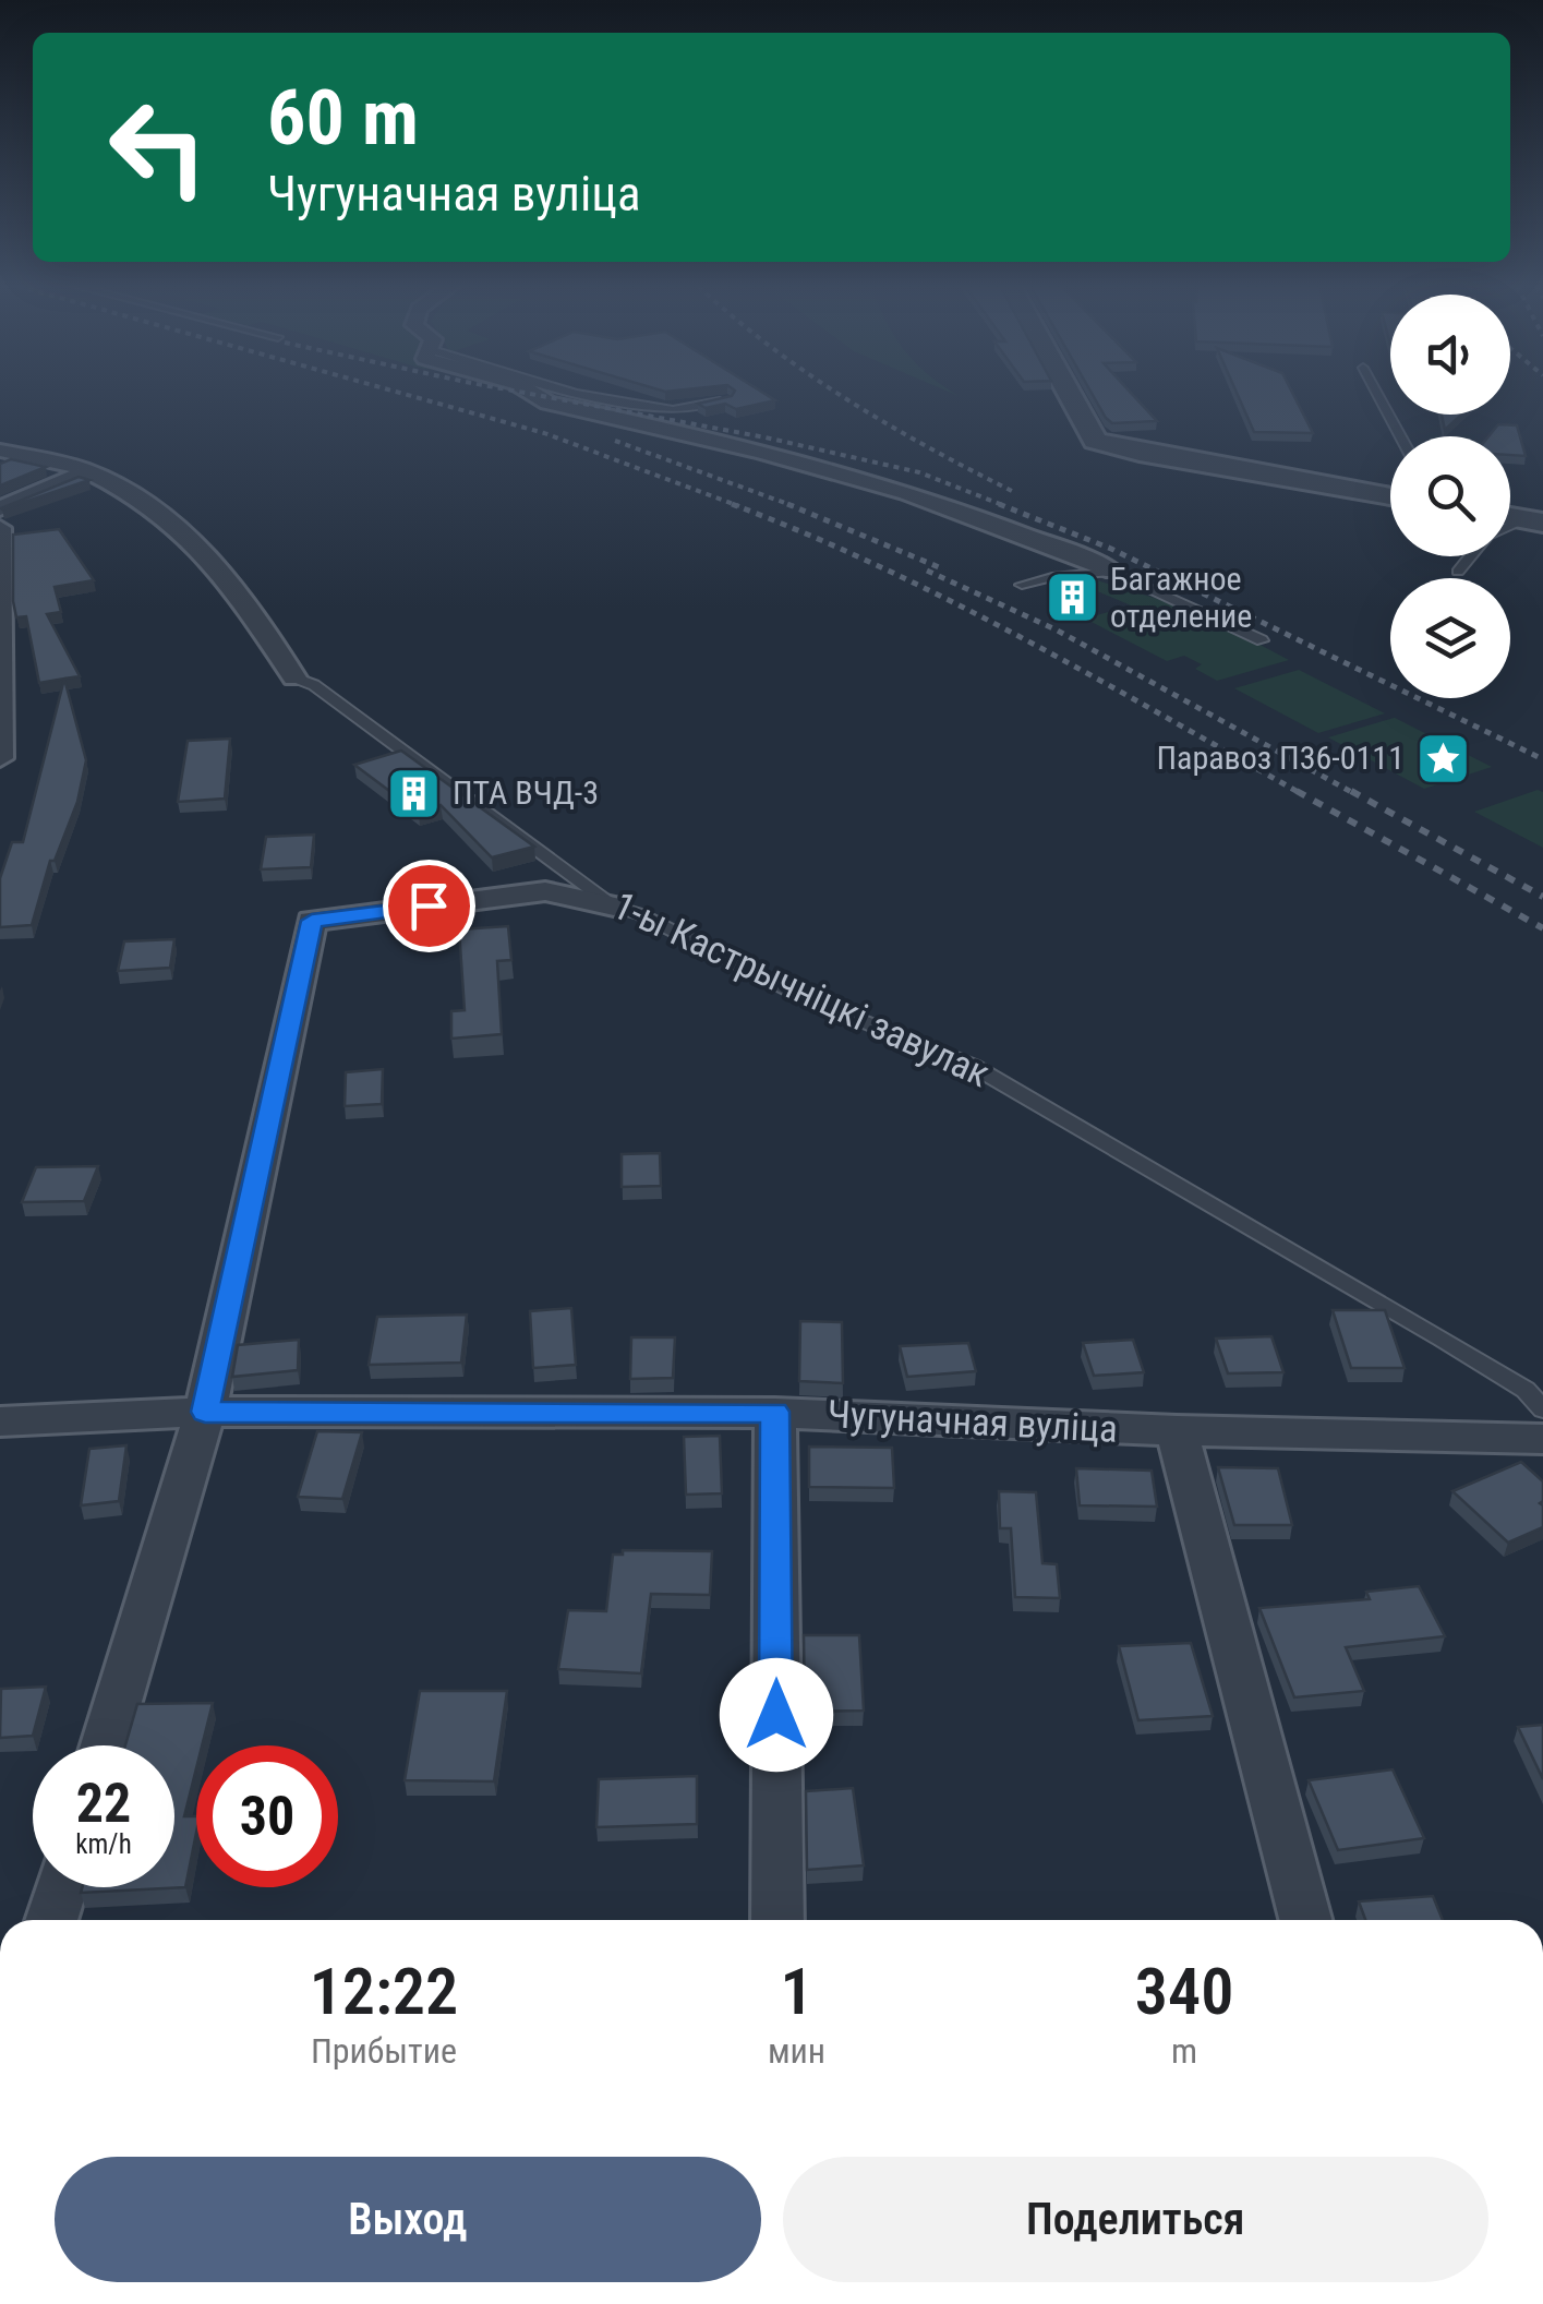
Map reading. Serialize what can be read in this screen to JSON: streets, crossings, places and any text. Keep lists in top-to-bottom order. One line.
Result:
{"streets":{"street":["1-ы Кастрычніцкі завулак","Чугуначная вуліца"]},"places":{"building":["Багажное отделение","ПТА ВЧД-3"],"place":["Паравоз П36-0111"]},"page":{"turn":["60 m","Чугуначная вуліца"],"speed":"22 km/h","limit":"30","eta":["12:22","Прибытие","1","мин","340","m"],"buttons":["Выход","Поделиться"]}}
